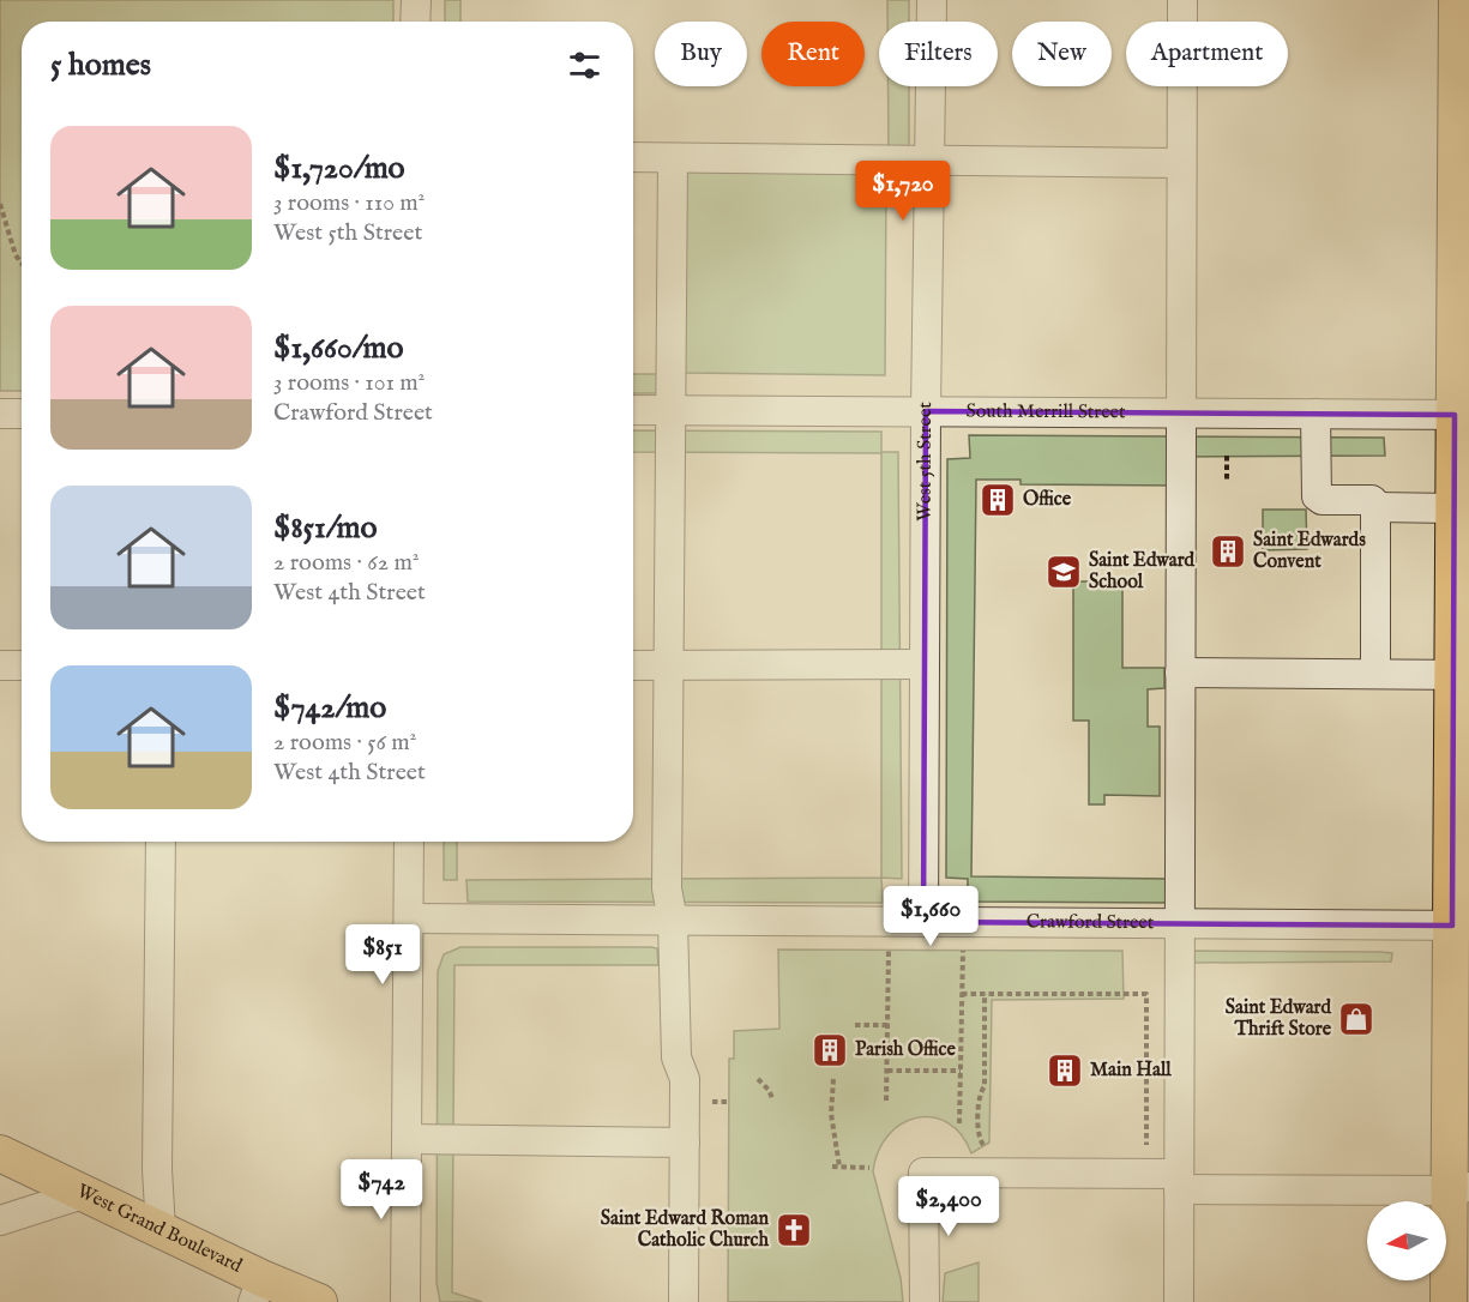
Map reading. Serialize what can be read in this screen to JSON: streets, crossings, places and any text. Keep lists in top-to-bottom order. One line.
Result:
{"streets":{"main road":["West Grand Boulevard"],"street":["South Merrill Street","West 5th Street","Crawford Street"]},"crossings":[["South Merrill Street","West 5th Street"],["West 5th Street","Crawford Street"]],"places":{"building":["Office","Saint Edwards Convent","Parish Office","Main Hall"],"school or university":["Saint Edward School"],"shop":["Saint Edward Thrift Store"],"church":["Saint Edward Roman Catholic Church"]},"north":"left","page":{"chip":["Buy","Rent","Filters","New","Apartment"],"heading":"5 homes","list":[{"name":"$1,720/mo","note":"3 rooms · 110 m² · West 5th Street"},{"name":"$1,660/mo","note":"3 rooms · 101 m² · Crawford Street"},{"name":"$851/mo","note":"2 rooms · 62 m² · West 4th Street"},{"name":"$742/mo","note":"2 rooms · 56 m² · West 4th Street"}],"price":["$1,720","$1,660","$851","$742","$2,400"]}}
